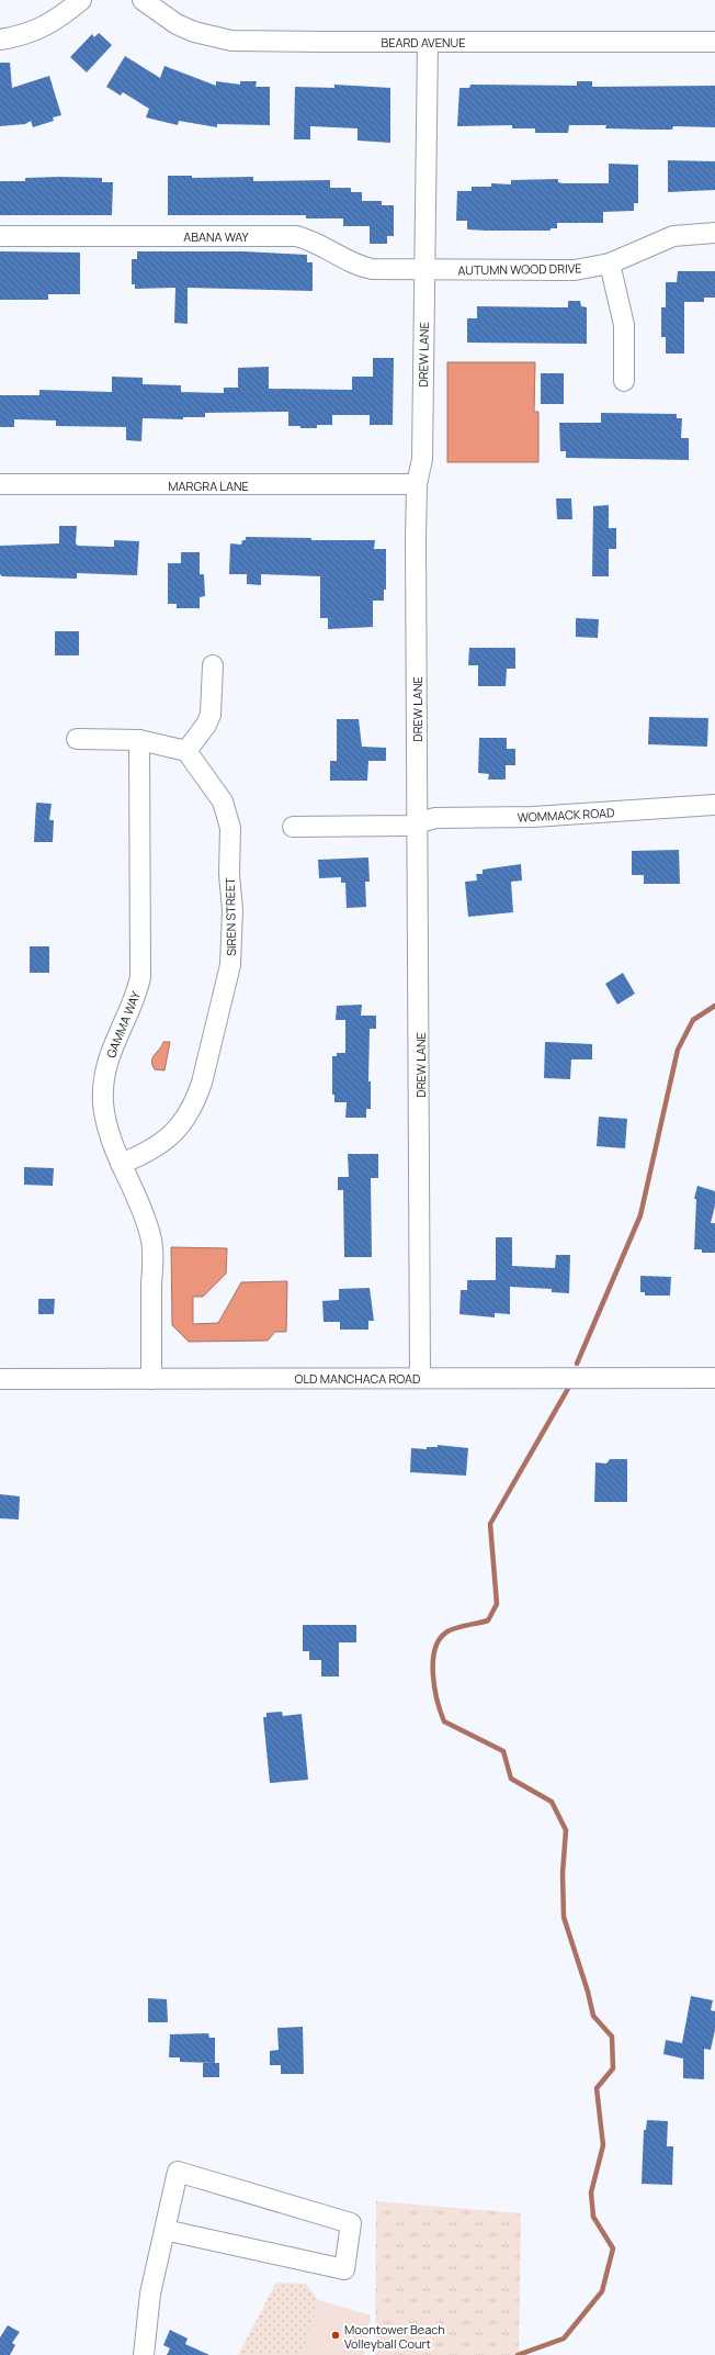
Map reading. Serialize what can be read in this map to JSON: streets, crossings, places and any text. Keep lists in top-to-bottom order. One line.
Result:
{"streets":{"street":["BEARD AVENUE","ABANA WAY","AUTUMN WOOD DRIVE","DREW LANE","MARGRA LANE","WOMMACK ROAD","SIREN STREET","GAMMA WAY","OLD MANCHACA ROAD"]},"crossings":[["BEARD AVENUE","DREW LANE"],["ABANA WAY","AUTUMN WOOD DRIVE"],["ABANA WAY","DREW LANE"],["AUTUMN WOOD DRIVE","DREW LANE"],["DREW LANE","MARGRA LANE"],["DREW LANE","WOMMACK ROAD"],["DREW LANE","OLD MANCHACA ROAD"],["SIREN STREET","GAMMA WAY"],["GAMMA WAY","OLD MANCHACA ROAD"]],"places":["Moontower Beach Volleyball Court"]}
